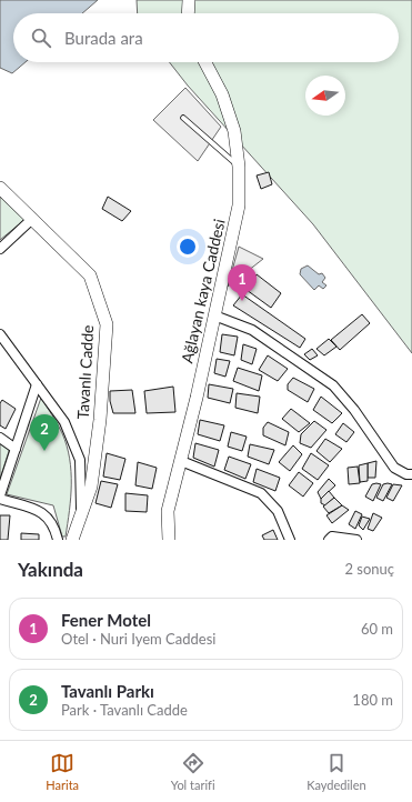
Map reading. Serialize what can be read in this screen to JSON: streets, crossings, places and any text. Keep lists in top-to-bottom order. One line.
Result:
{"streets":{"street":["Ağlayan kaya Caddesi","Tavanlı Cadde"]},"north":"left","page":{"search":"Burada ara","pins":["1","2"],"heading":["Yakında","2 sonuç"],"list":[{"mark":"1","name":"Fener Motel","note":"Otel · Nuri Iyem Caddesi","value":"60 m"},{"mark":"2","name":"Tavanlı Parkı","note":"Park · Tavanlı Cadde","value":"180 m"}],"nav":["Harita","Yol tarifi","Kaydedilen"]}}
